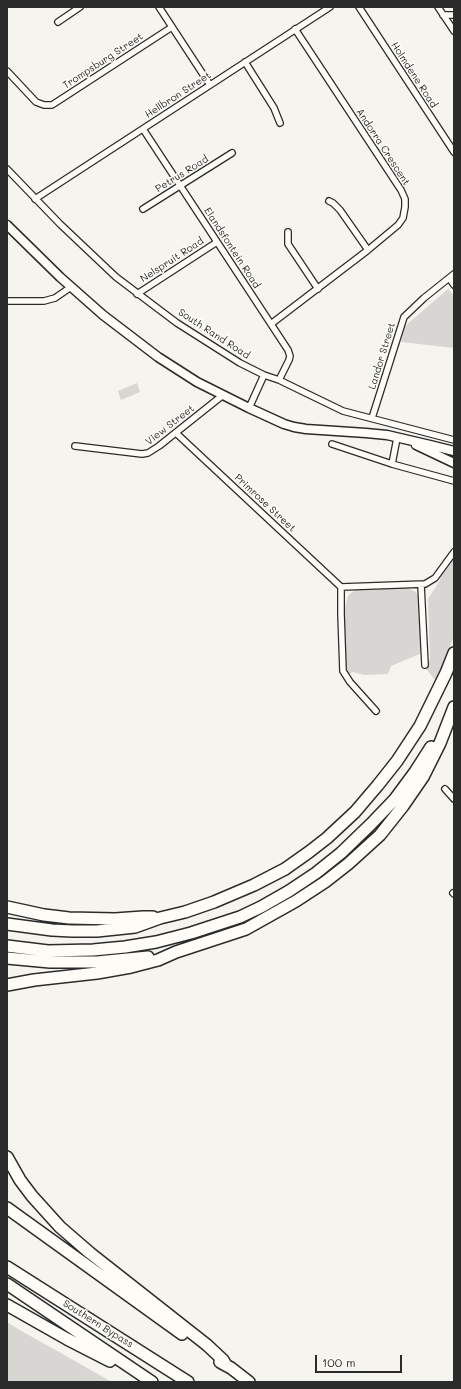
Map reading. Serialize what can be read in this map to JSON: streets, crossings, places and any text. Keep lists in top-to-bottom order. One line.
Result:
{"streets":{"highway":["Southern Bypass"],"street":["Trompsburg Street","Holmdene Road","Hellbron Street","Andorra Crescent","Petrus Road","Elandsfontein Road","Nelspruit Road","South Rand Road","Landor Street","View Street","Primrose Street"]},"crossings":[["Hellbron Street","Andorra Crescent"],["Hellbron Street","Elandsfontein Road"],["Hellbron Street","South Rand Road"],["Andorra Crescent","Elandsfontein Road"],["Petrus Road","Elandsfontein Road"],["Elandsfontein Road","Nelspruit Road"],["Elandsfontein Road","South Rand Road"],["Nelspruit Road","South Rand Road"],["South Rand Road","Landor Street"],["View Street","Primrose Street"]],"scale_bar":"100 m"}
